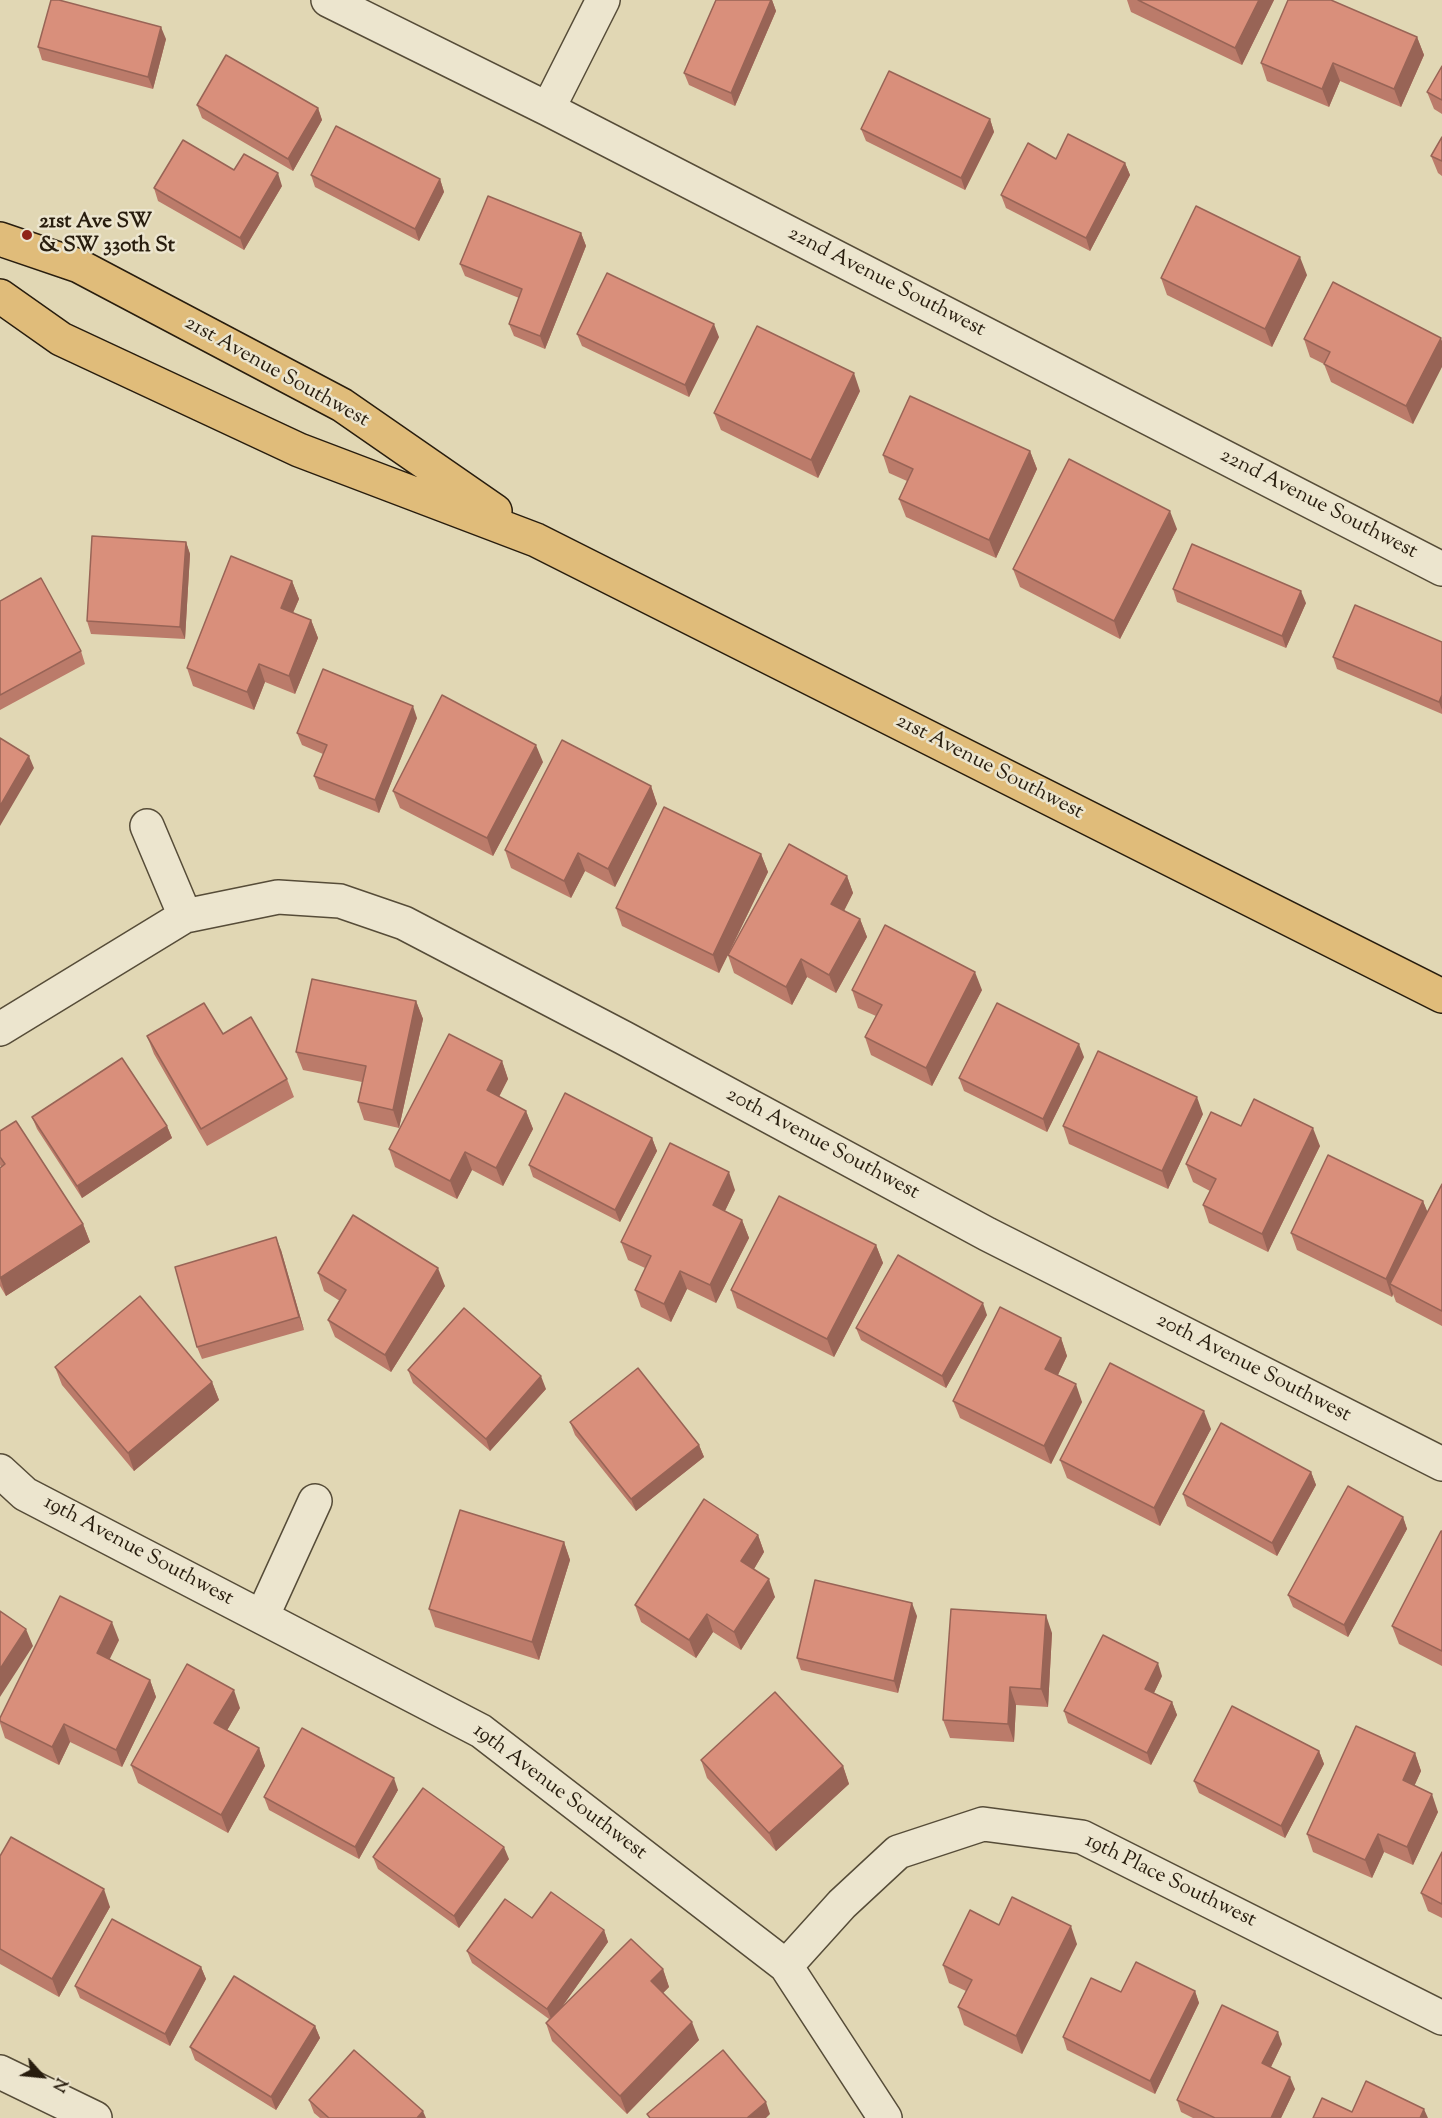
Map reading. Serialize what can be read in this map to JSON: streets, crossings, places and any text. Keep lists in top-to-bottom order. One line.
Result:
{"streets":{"main road":["21st Avenue Southwest"],"street":["22nd Avenue Southwest","20th Avenue Southwest","19th Avenue Southwest","19th Place Southwest"]},"crossings":[["19th Avenue Southwest","19th Place Southwest"]],"places":["21st Ave SW & SW 330th St"],"north":"bottom right"}
